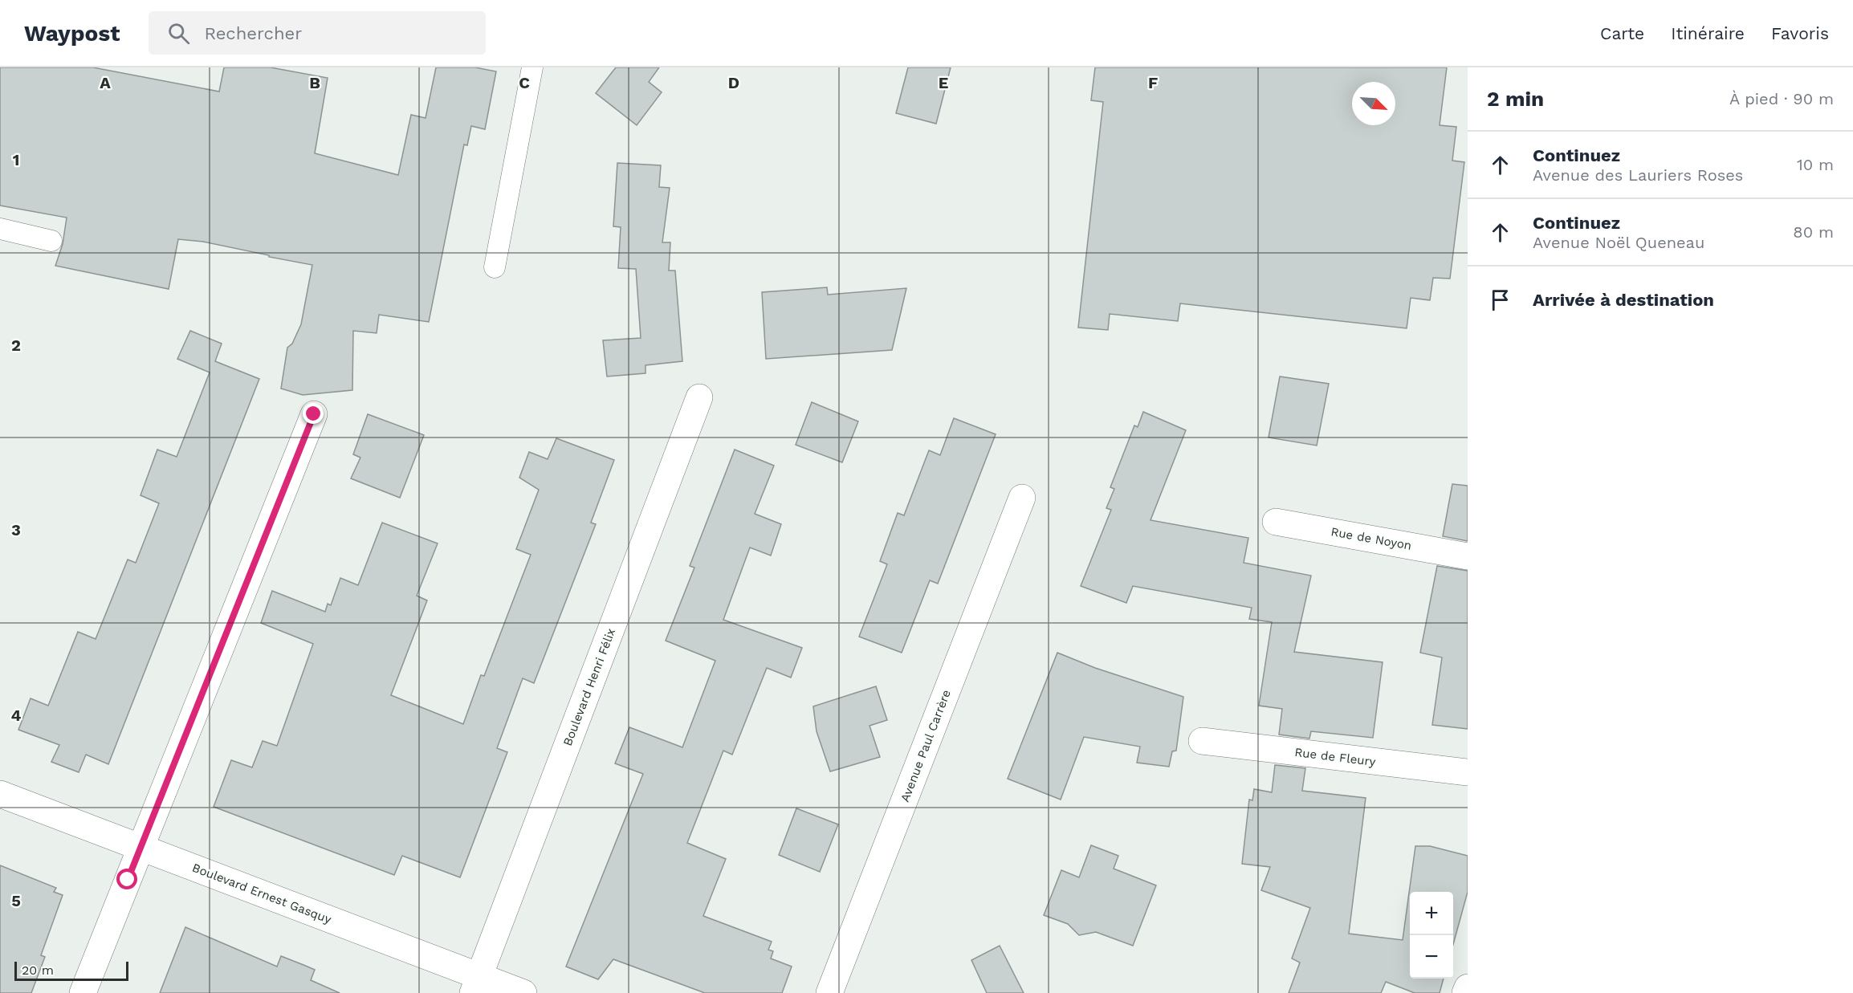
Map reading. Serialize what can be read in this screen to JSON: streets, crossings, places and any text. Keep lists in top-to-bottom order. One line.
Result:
{"streets":{"street":["Rue de Noyon","Boulevard Henri Félix","Avenue Paul Carrère","Rue de Fleury","Boulevard Ernest Gasquy"]},"crossings":[["Boulevard Henri Félix","Boulevard Ernest Gasquy"]],"scale_bar":"20 m","north":"bottom right","page":{"header":"Waypost","search":"Rechercher","nav":["Carte","Itinéraire","Favoris"],"heading":["2 min","À pied · 90 m"],"list":[["Continuez","Avenue des Lauriers Roses","10 m"],["Continuez","Avenue Noël Queneau","80 m"],"Arrivée à destination"],"map_buttons":["+","−"],"scale":"20 m"},"grid":{"columns":["A","B","C","D","E","F"],"rows":["1","2","3","4","5"]}}
